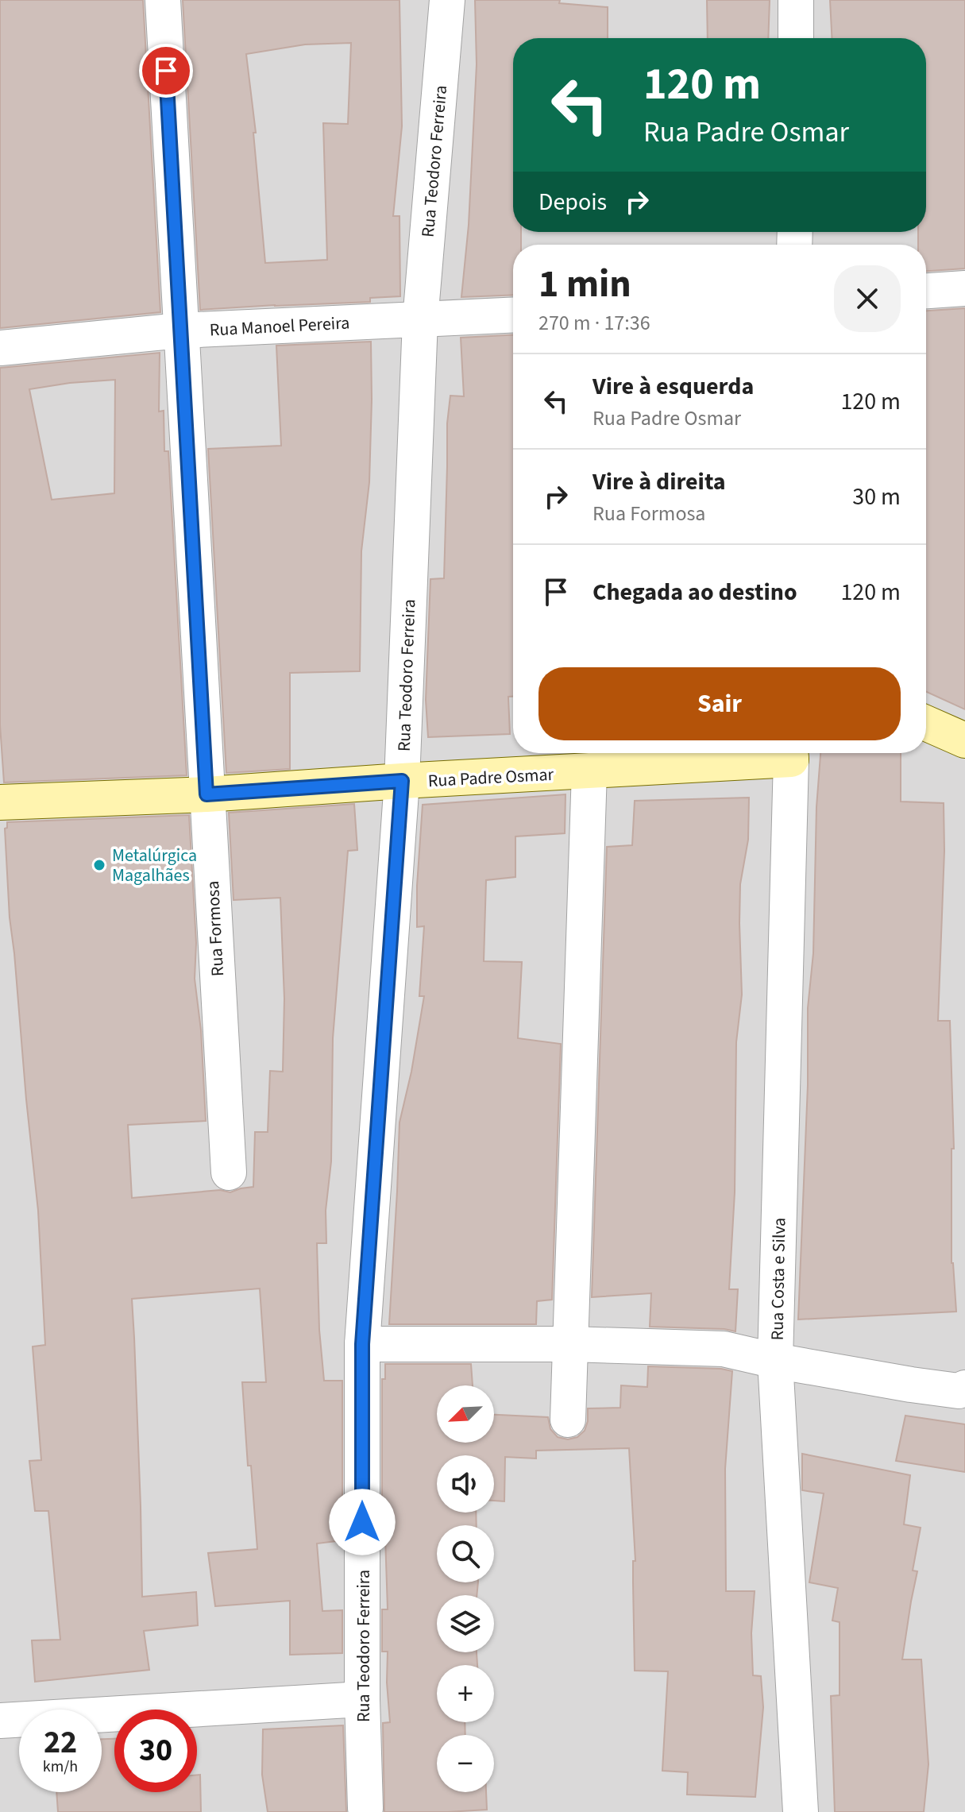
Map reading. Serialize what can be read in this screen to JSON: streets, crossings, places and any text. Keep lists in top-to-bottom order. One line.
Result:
{"streets":{"street":["Rua Teodoro Ferreira","Rua Manoel Pereira","Rua Padre Osmar","Rua Formosa","Rua Costa e Silva"]},"crossings":[["Rua Teodoro Ferreira","Rua Manoel Pereira"],["Rua Teodoro Ferreira","Rua Padre Osmar"],["Rua Manoel Pereira","Rua Formosa"],["Rua Padre Osmar","Rua Formosa"]],"places":["Metalúrgica Magalhães"],"north":"bottom left","page":{"turn":["120 m","Rua Padre Osmar"],"then":"Depois","heading":["1 min","270 m · 17:36"],"list":[{"name":"Vire à esquerda","note":"Rua Padre Osmar","value":"120 m"},{"name":"Vire à direita","note":"Rua Formosa","value":"30 m"},{"name":"Chegada ao destino","value":"120 m"}],"buttons":"Sair","map_buttons":["+","−"],"speed":"22 km/h","limit":"30"}}
